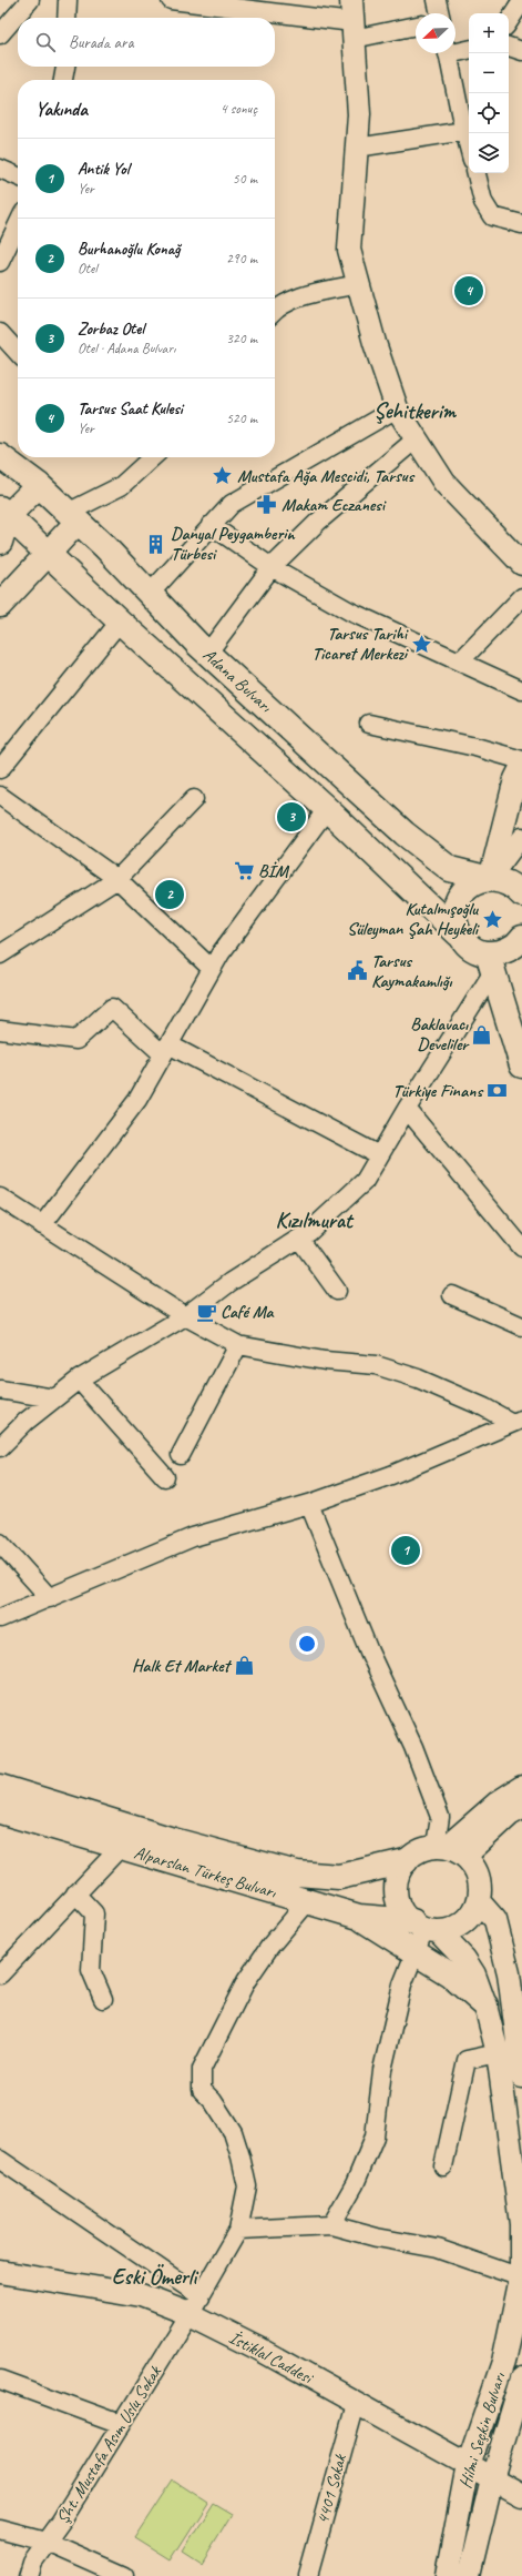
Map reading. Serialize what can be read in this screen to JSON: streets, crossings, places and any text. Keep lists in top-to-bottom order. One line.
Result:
{"streets":{"main road":["Adana Bulvarı","Alparslan Türkeş Bulvarı"],"street":["İstiklal Caddesi","Hilmi Seçkin Bulvarı","Şht. Mustafa Asım Uslu Sokak","4401 Sokak"]},"crossings":[["Alparslan Türkeş Bulvarı","Hilmi Seçkin Bulvarı"],["Alparslan Türkeş Bulvarı","Şht. Mustafa Asım Uslu Sokak"],["İstiklal Caddesi","Hilmi Seçkin Bulvarı"],["İstiklal Caddesi","Şht. Mustafa Asım Uslu Sokak"],["İstiklal Caddesi","4401 Sokak"]],"districts":["Şehitkerim","Kızılmurat","Eski Ömerli"],"places":{"place":["Mustafa Ağa Mescidi, Tarsus","Tarsus Tarihi Ticaret Merkezi","Kutalmışoğlu Süleyman Şah Heykeli"],"pharmacy":["Makam Eczanesi"],"building":["Danyal Peygamberin Türbesi"],"supermarket":["BİM"],"public building":["Tarsus Kaymakamlığı"],"shop":["Baklavacı Develiler","Halk Et Market"],"bank":["Türkiye Finans"],"cafe":["Café Ma"]},"north":"bottom left","page":{"map_buttons":["+","−"],"search":"Burada ara","heading":["Yakında","4 sonuç"],"list":[{"mark":"1","name":"Antik Yol","note":"Yer","value":"50 m"},{"mark":"2","name":"Burhanoğlu Konağ","note":"Otel","value":"290 m"},{"mark":"3","name":"Zorbaz Otel","note":"Otel · Adana Bulvarı","value":"320 m"},{"mark":"4","name":"Tarsus Saat Kulesi","note":"Yer","value":"520 m"}],"pins":["4","3","2","1"]}}
